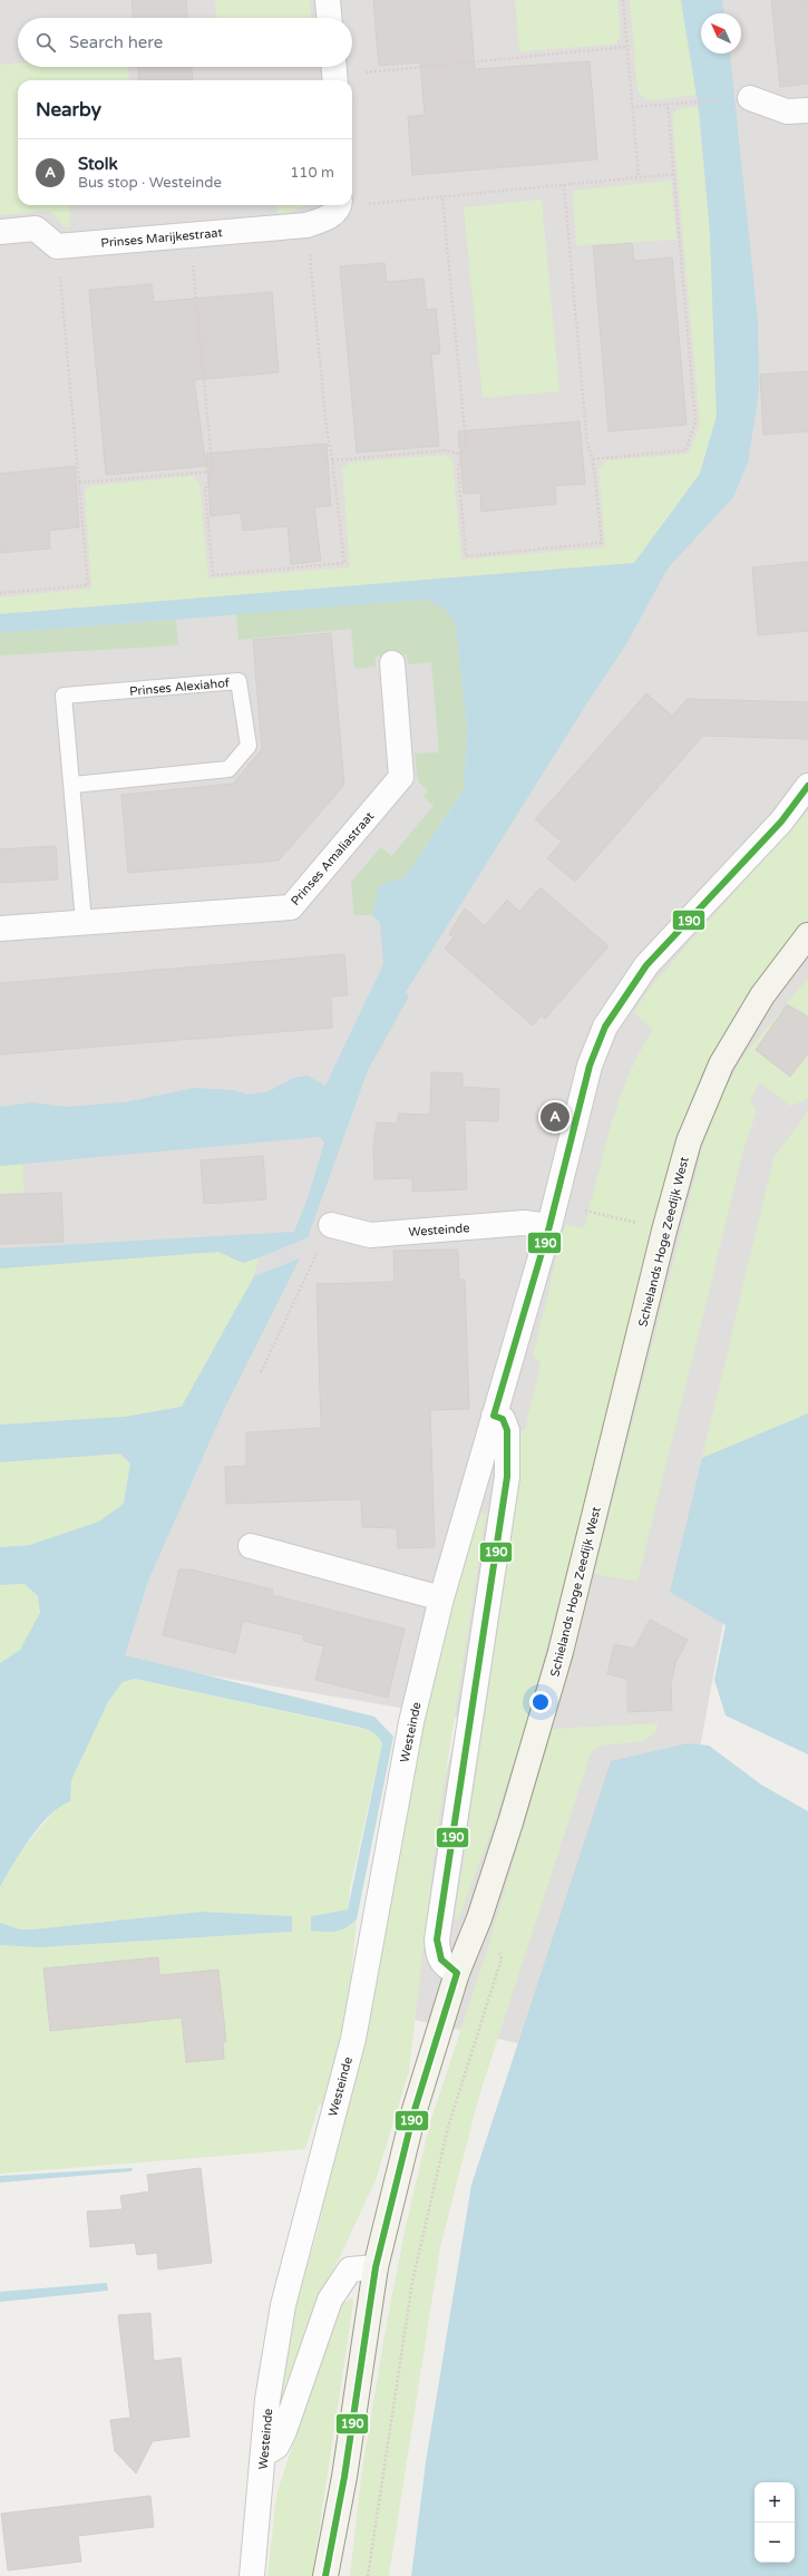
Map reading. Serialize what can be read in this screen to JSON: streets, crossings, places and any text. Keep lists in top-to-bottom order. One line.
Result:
{"streets":{"street":["Prinses Marijkestraat","Prinses Amaliastraat","Westeinde","Schielands Hoge Zeedijk West"],"lane":["Prinses Alexiahof"]},"crossings":[["Prinses Alexiahof","Prinses Amaliastraat"]],"lines":["transit line 190"],"north":"top left","page":{"search":"Search here","heading":"Nearby","list":[{"mark":"A","name":"Stolk","note":"Bus stop · Westeinde","value":"110 m"}],"pins":"A","map_buttons":["+","−"]}}
